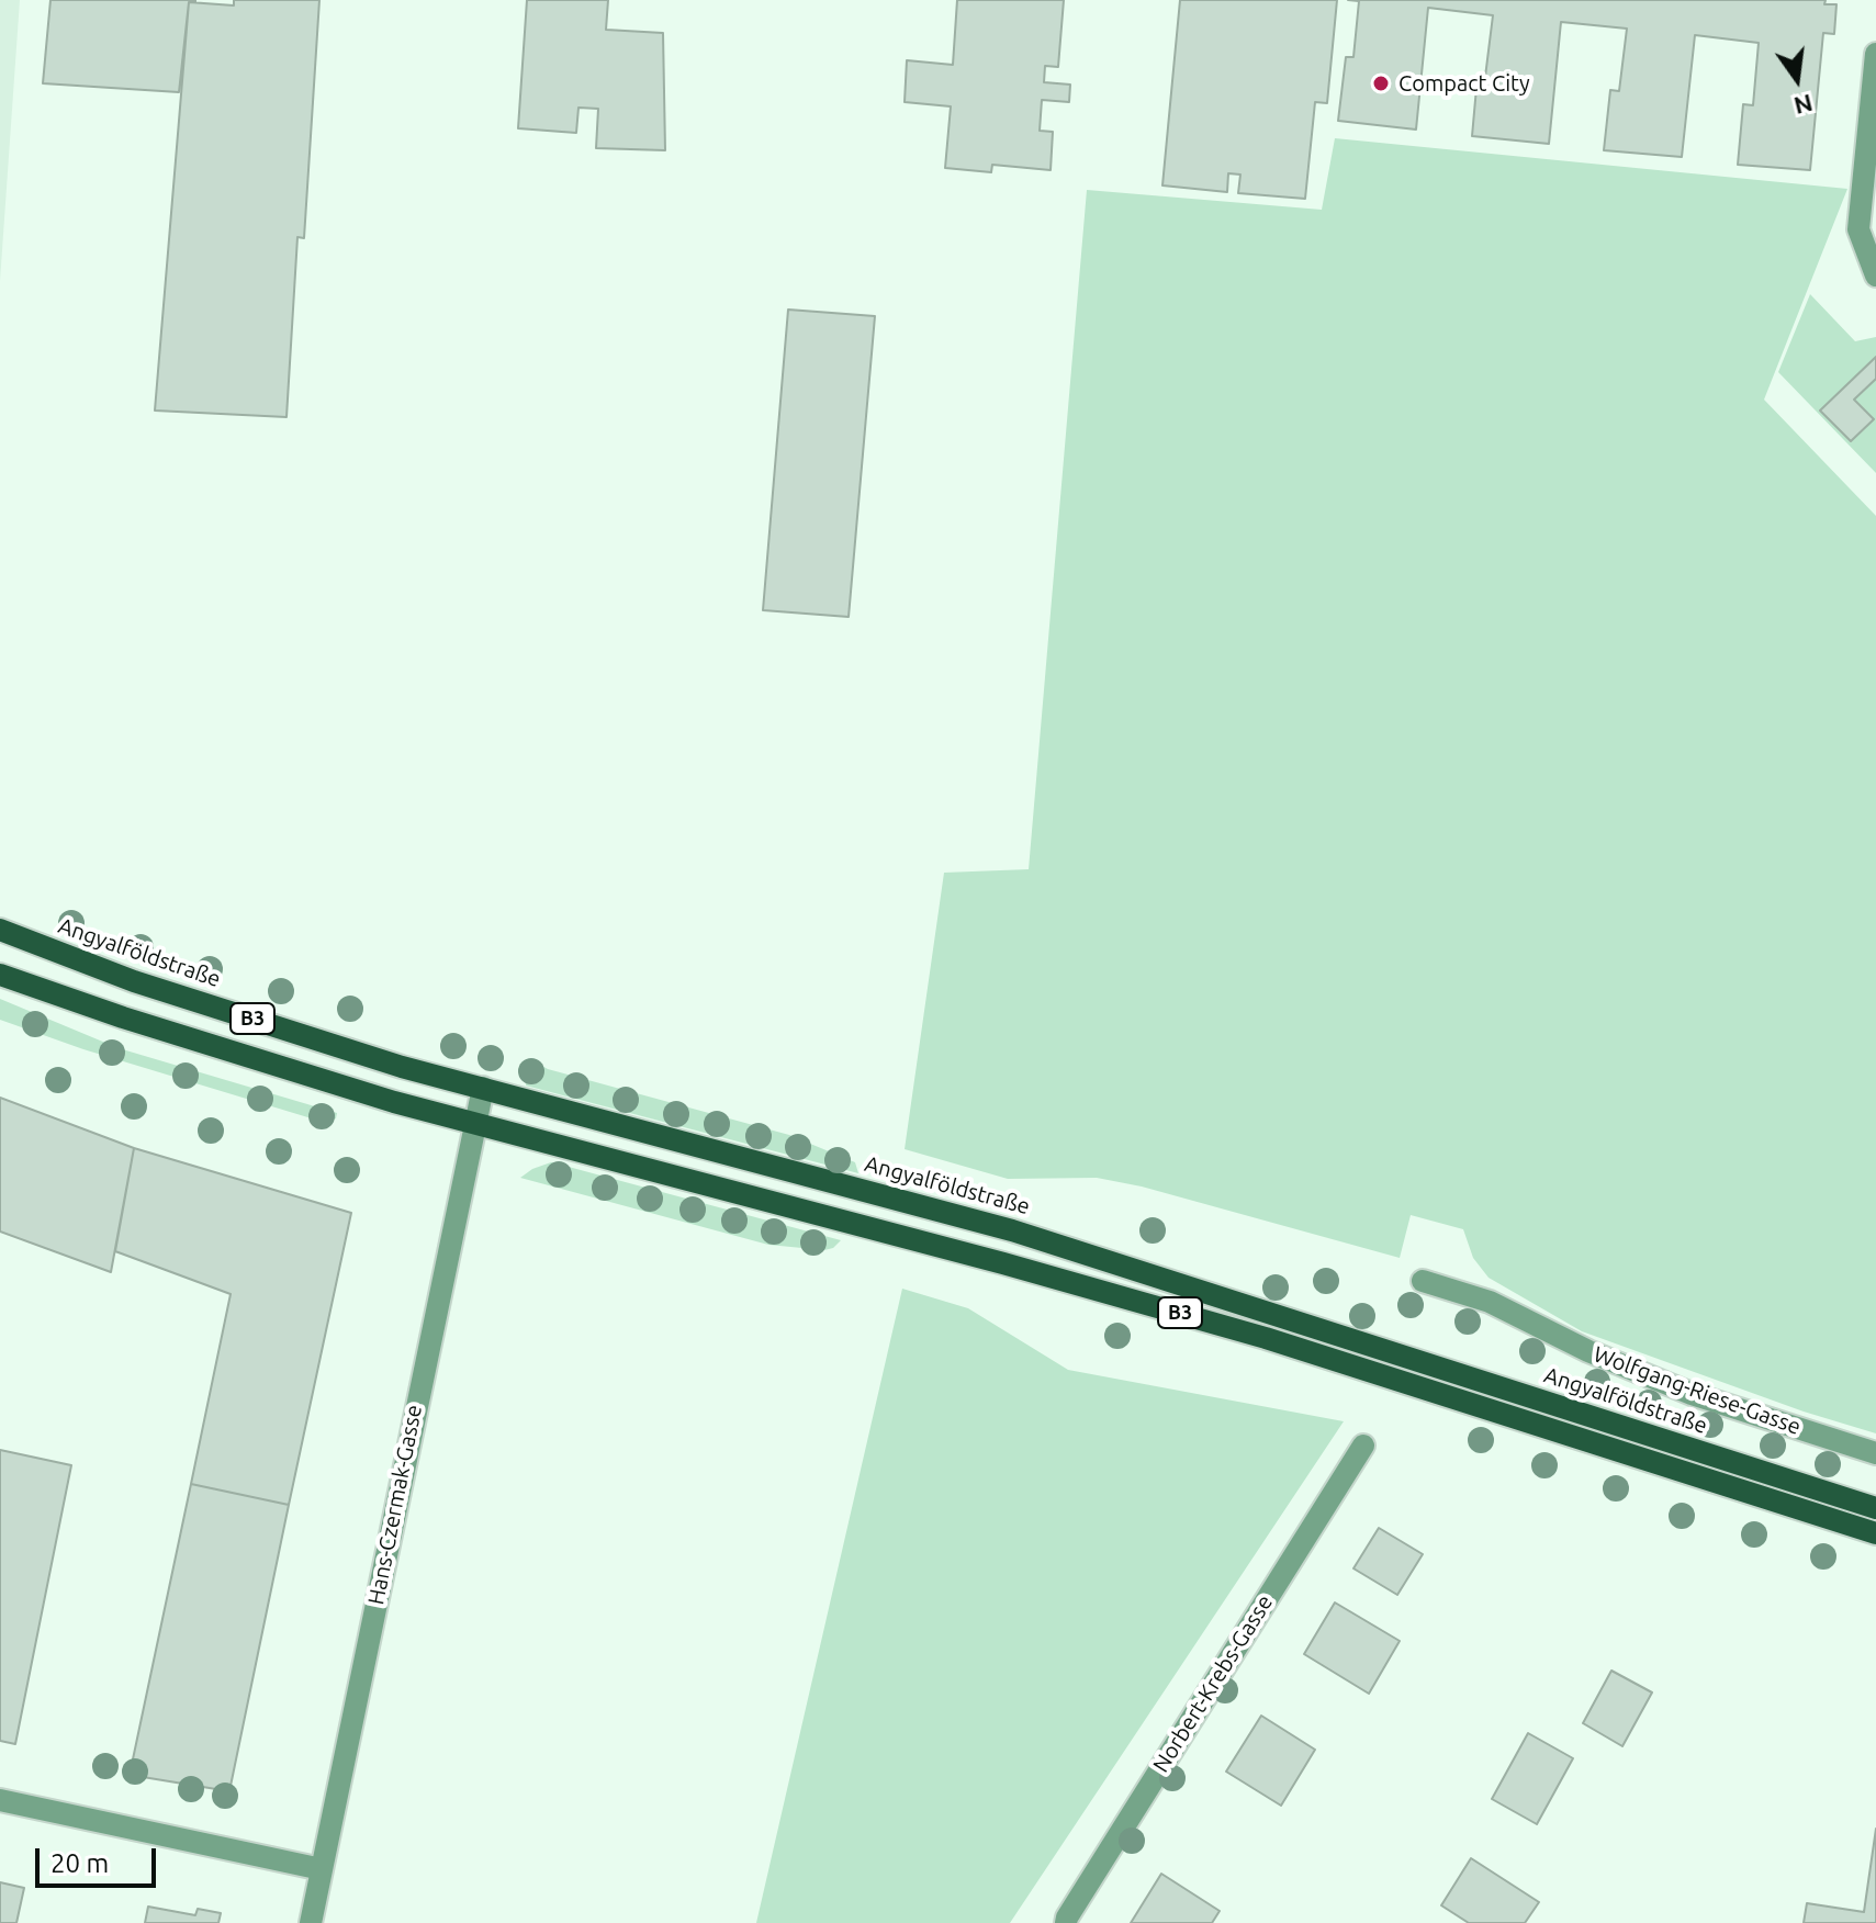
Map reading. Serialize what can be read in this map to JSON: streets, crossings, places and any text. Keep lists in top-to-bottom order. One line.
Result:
{"streets":{"main road":["Angyalföldstraße","B3"],"street":["Wolfgang-Riese-Gasse","Hans-Czermak-Gasse","Norbert-Krebs-Gasse"]},"crossings":[["Angyalföldstraße","Hans-Czermak-Gasse"],["B3","Hans-Czermak-Gasse"]],"places":["Compact City"],"scale_bar":"20 m","north":"bottom"}
